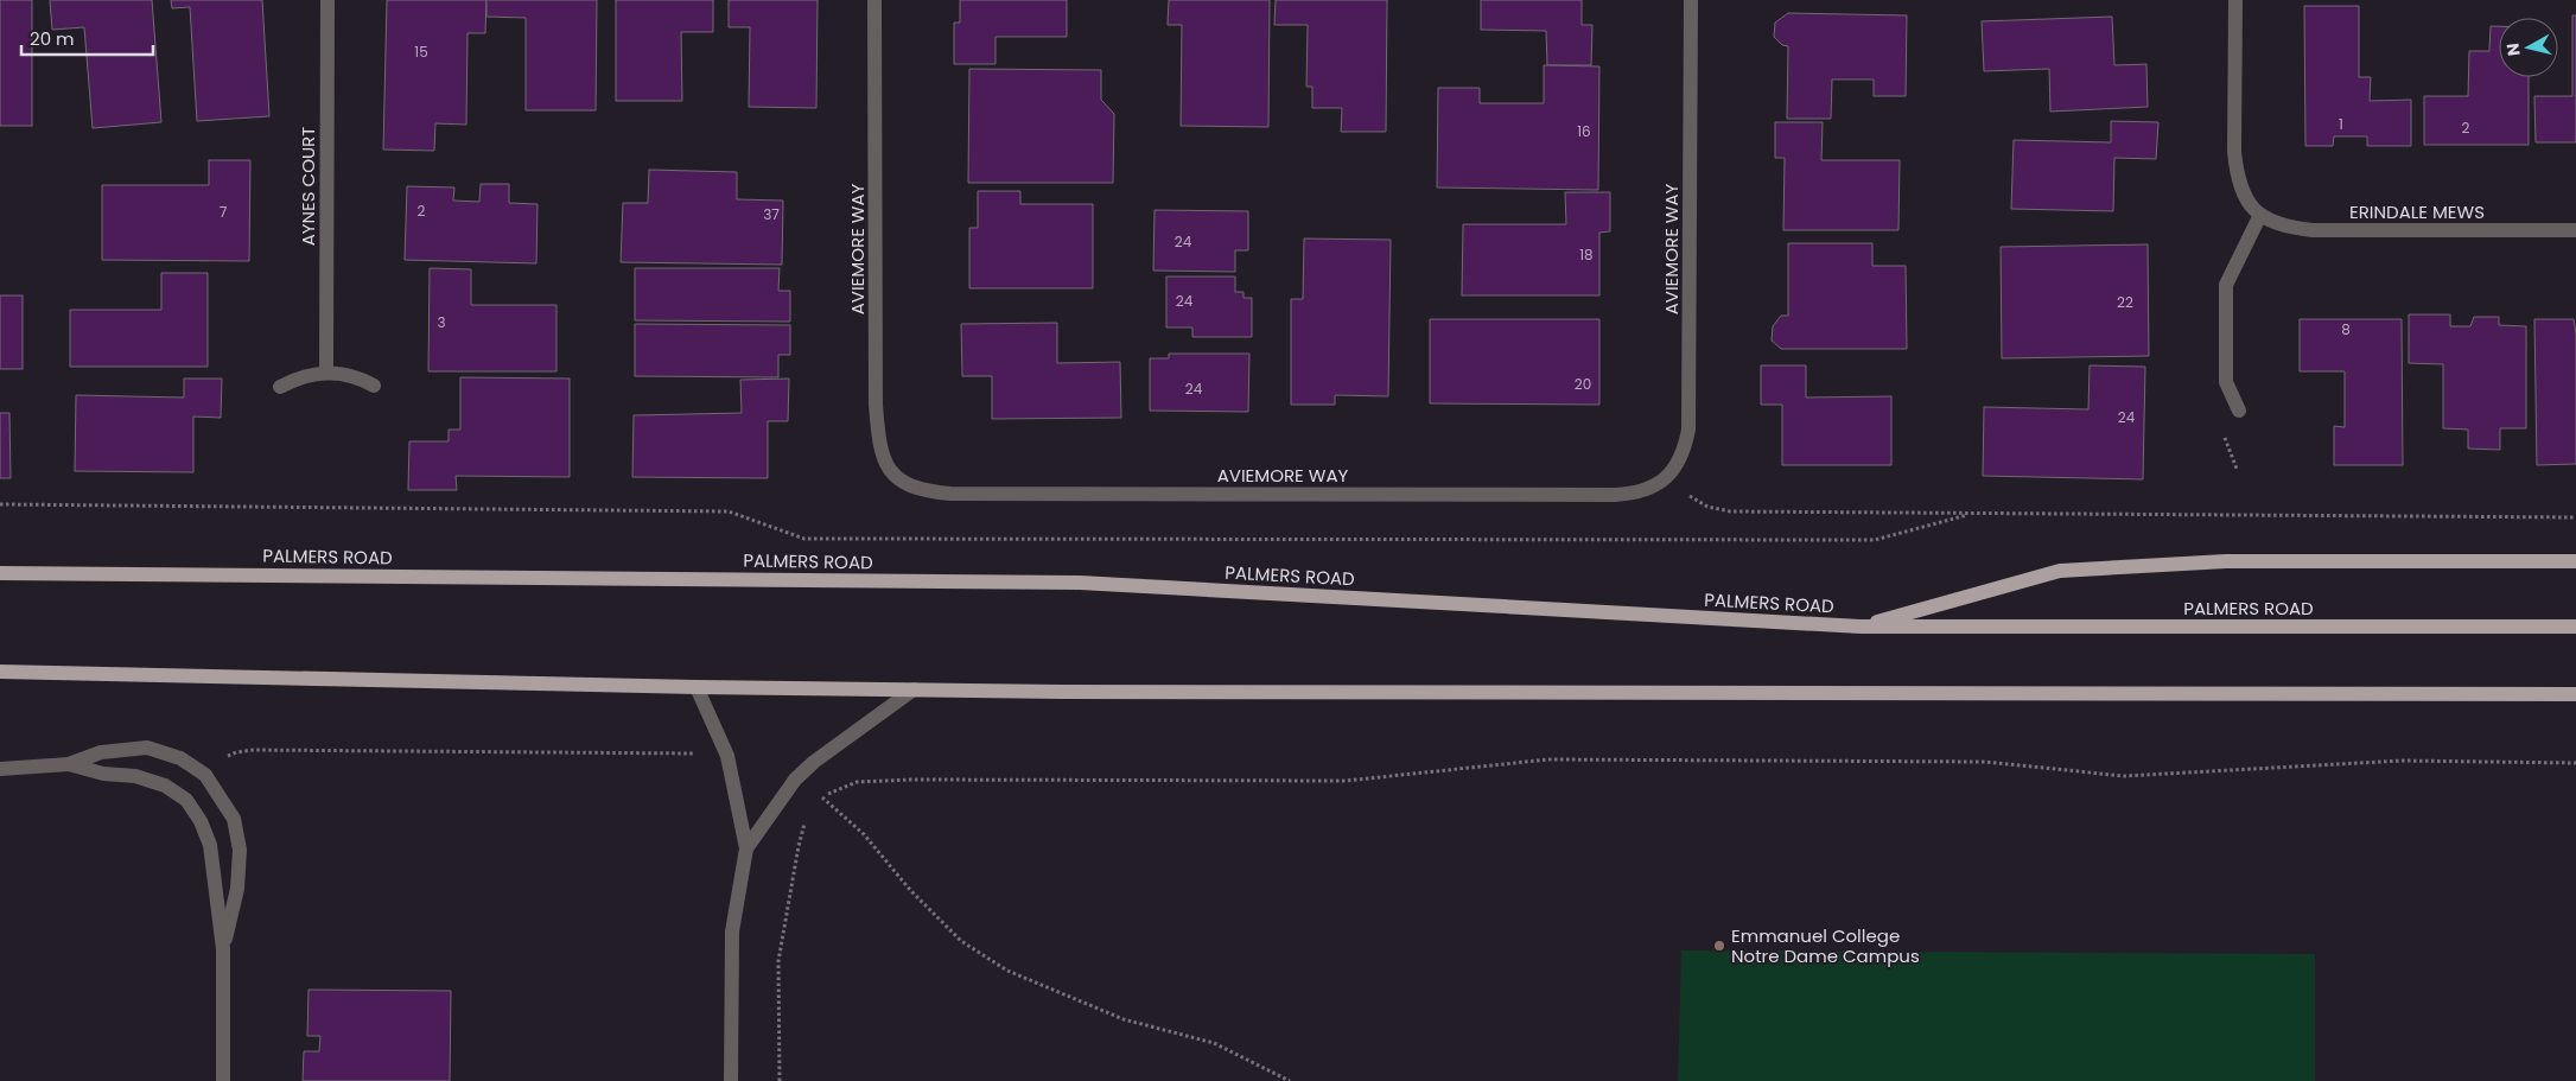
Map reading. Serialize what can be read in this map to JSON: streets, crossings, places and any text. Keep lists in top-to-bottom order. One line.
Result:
{"streets":{"main road":["PALMERS ROAD"],"street":["AYNES COURT","ERINDALE MEWS","AVIEMORE WAY"]},"places":["Emmanuel College Notre Dame Campus"],"house_numbers":["15","1","2","16","2","7","37","24","18","24","22","3","8","20","24","24"],"scale_bar":"20 m","north":"left"}
